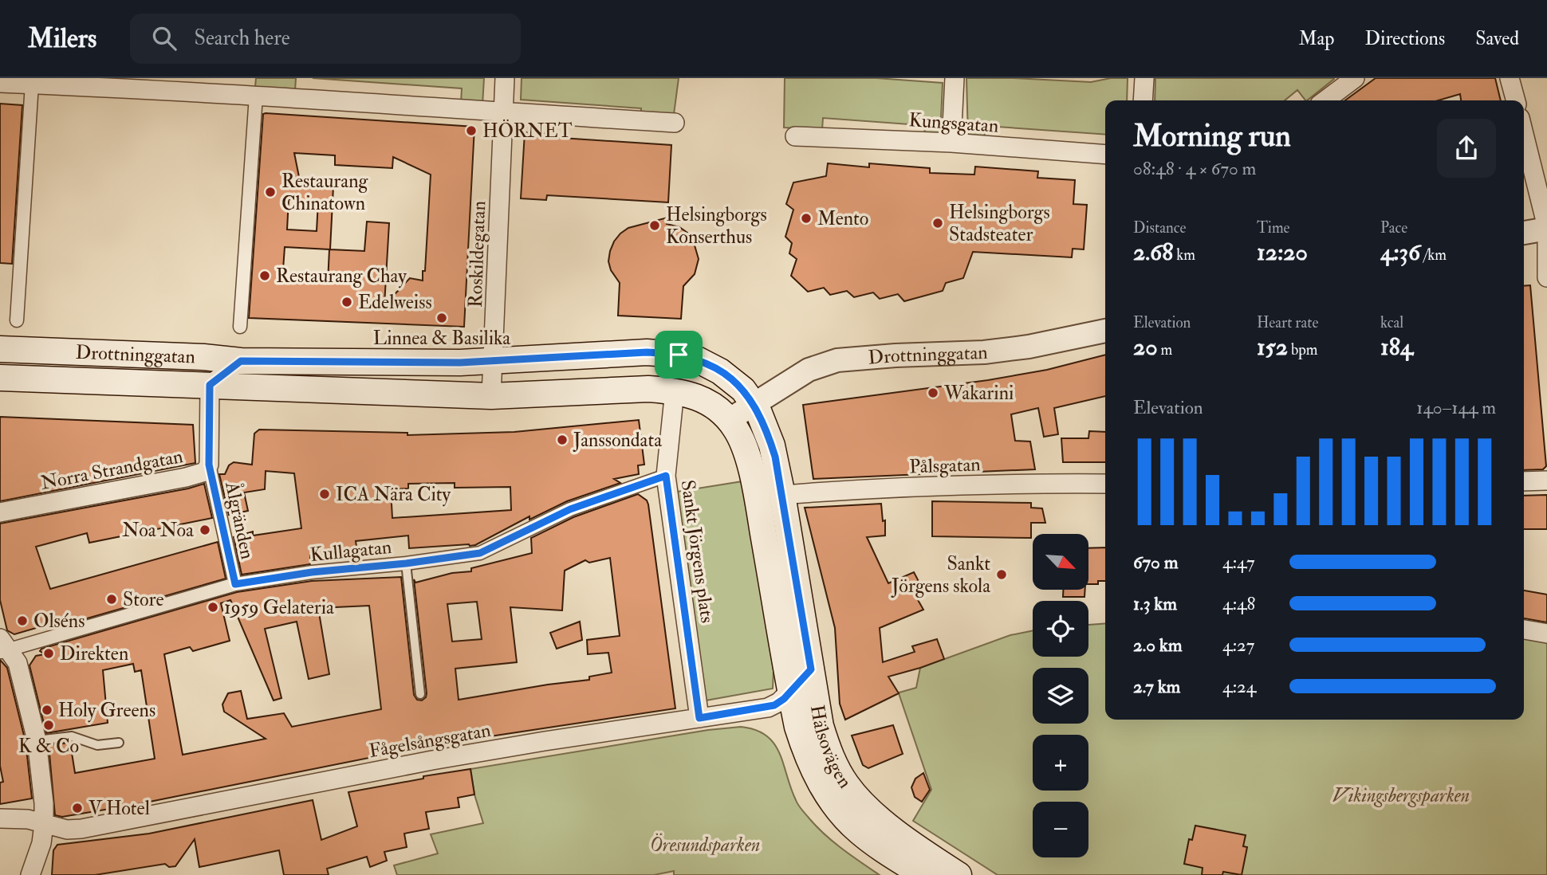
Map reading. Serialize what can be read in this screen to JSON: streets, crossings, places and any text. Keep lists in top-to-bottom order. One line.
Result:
{"streets":{"main road":["Drottninggatan","Hälsovägen"],"street":["Kungsgatan","Roskildegatan","Pålsgatan","Norra Strandgatan","Ålgränden","Kullagatan","Sankt Jörgens plats","Fågelsångsgatan"]},"crossings":[["Roskildegatan","Drottninggatan"],["Drottninggatan","Norra Strandgatan"],["Drottninggatan","Sankt Jörgens plats"],["Drottninggatan","Hälsovägen"],["Pålsgatan","Hälsovägen"],["Norra Strandgatan","Ålgränden"],["Ålgränden","Kullagatan"],["Kullagatan","Sankt Jörgens plats"],["Sankt Jörgens plats","Fågelsångsgatan"],["Fågelsångsgatan","Hälsovägen"]],"parks":["Vikingsbergsparken","Öresundsparken"],"places":["HÖRNET","Restaurang Chinatown","Mento","Helsingborgs Stadsteater","Helsingborgs Konserthus","Restaurang Chay","Edelweiss","Linnea & Basilika","Wakarini","Janssondata","ICA Nära City","Noa Noa","Sankt Jörgens skola","Store","1959 Gelateria","Olséns","Direkten","Holy Greens","K & Co","V Hotel"],"north":"bottom right","page":{"header":"Milers","search":"Search here","nav":["Map","Directions","Saved"],"heading":["Morning run","08:48 · 4 × 670 m"],"stats":[["Distance","2.68 km"],["Time","12:20"],["Pace","4:36 /km"],["Elevation","20 m"],["Heart rate","152 bpm"],["kcal","184"]],"chart":["Elevation","140–144 m"],"map_buttons":["+","−"],"list":[{"name":"670 m","note":"4:47"},{"name":"1.3 km","note":"4:48"},{"name":"2.0 km","note":"4:27"},{"name":"2.7 km","note":"4:24"}]}}
